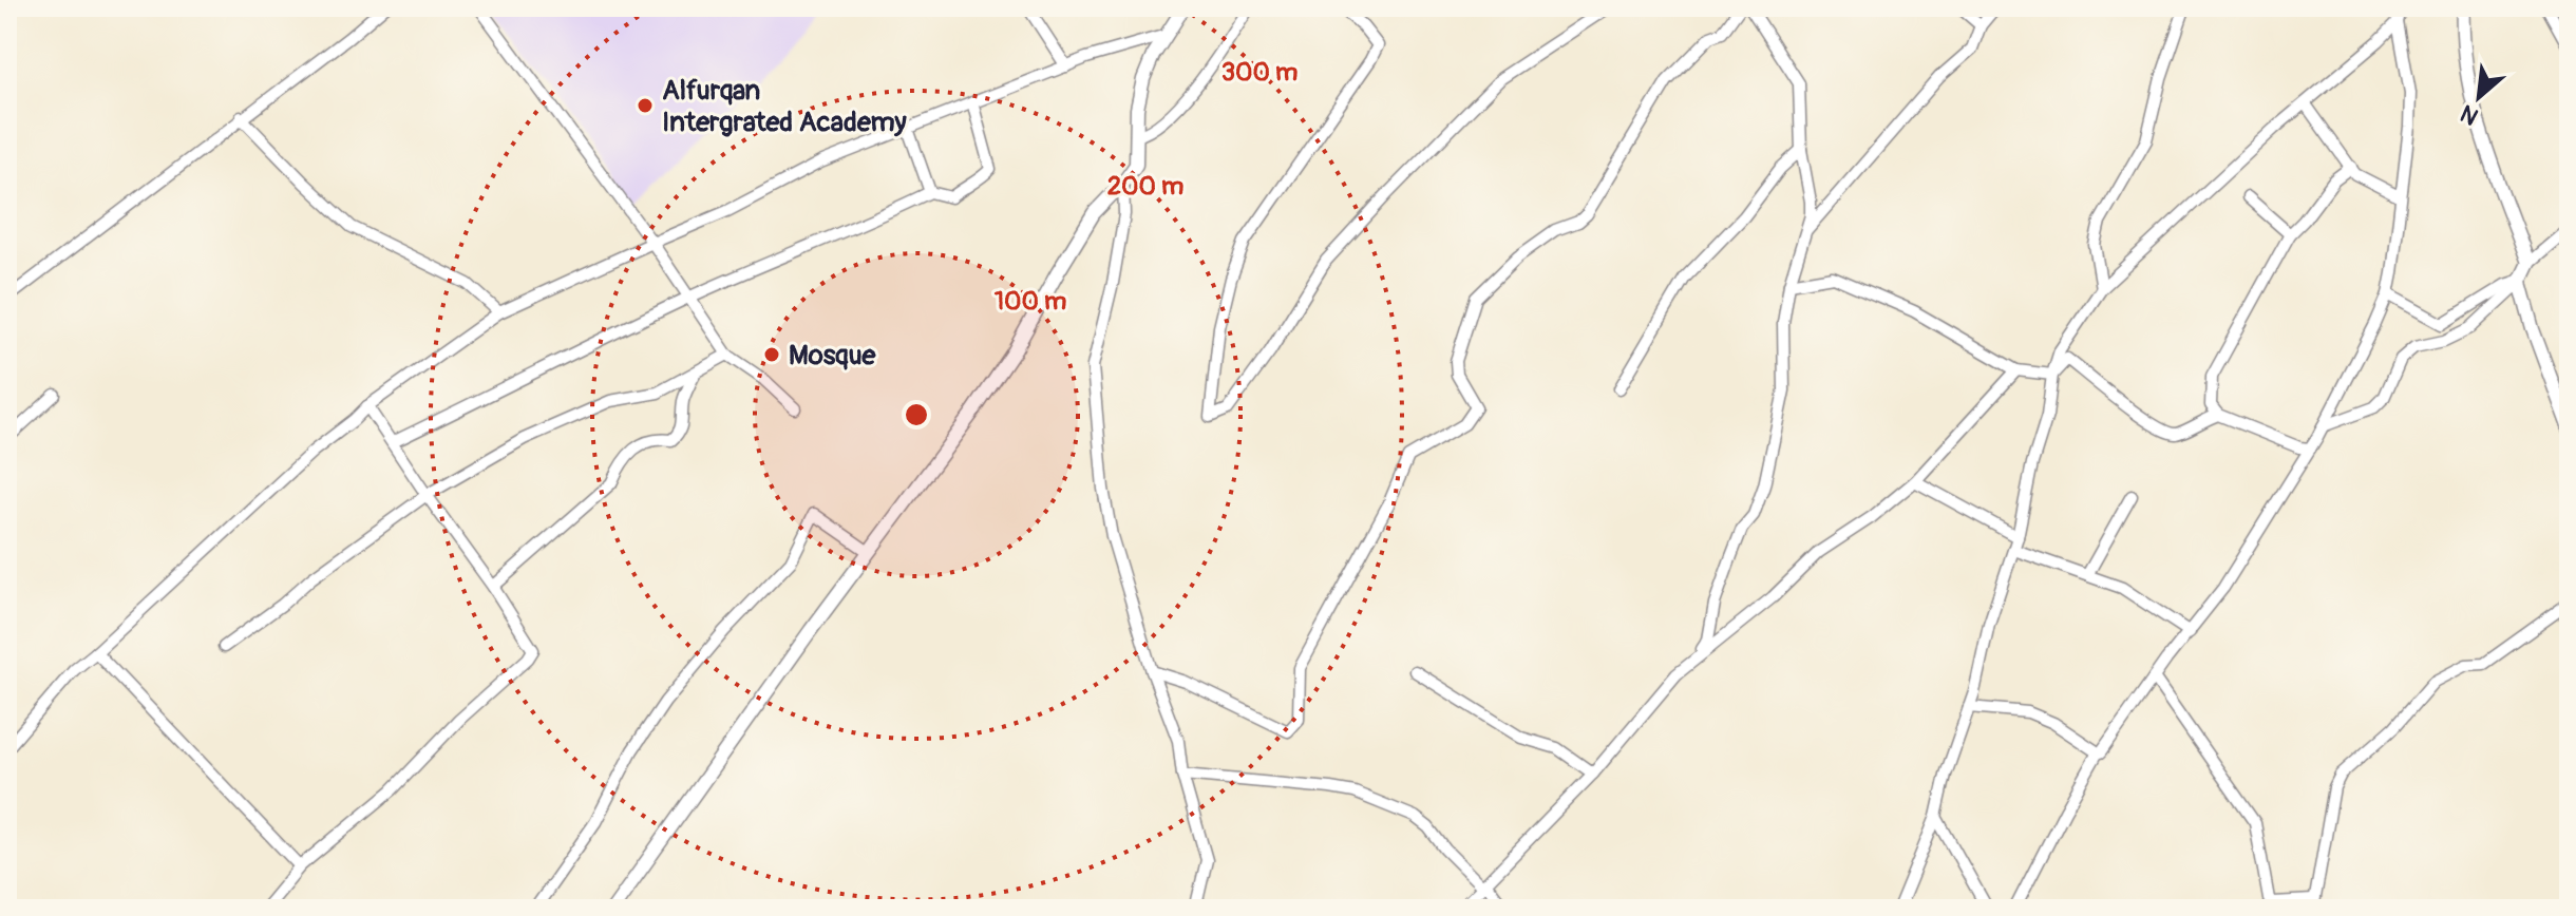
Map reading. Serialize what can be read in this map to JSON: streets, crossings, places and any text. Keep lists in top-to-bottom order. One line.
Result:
{"places":["Alfurqan Intergrated Academy","Mosque"],"north":"bottom left","rings":["300 m","200 m","100 m"]}
